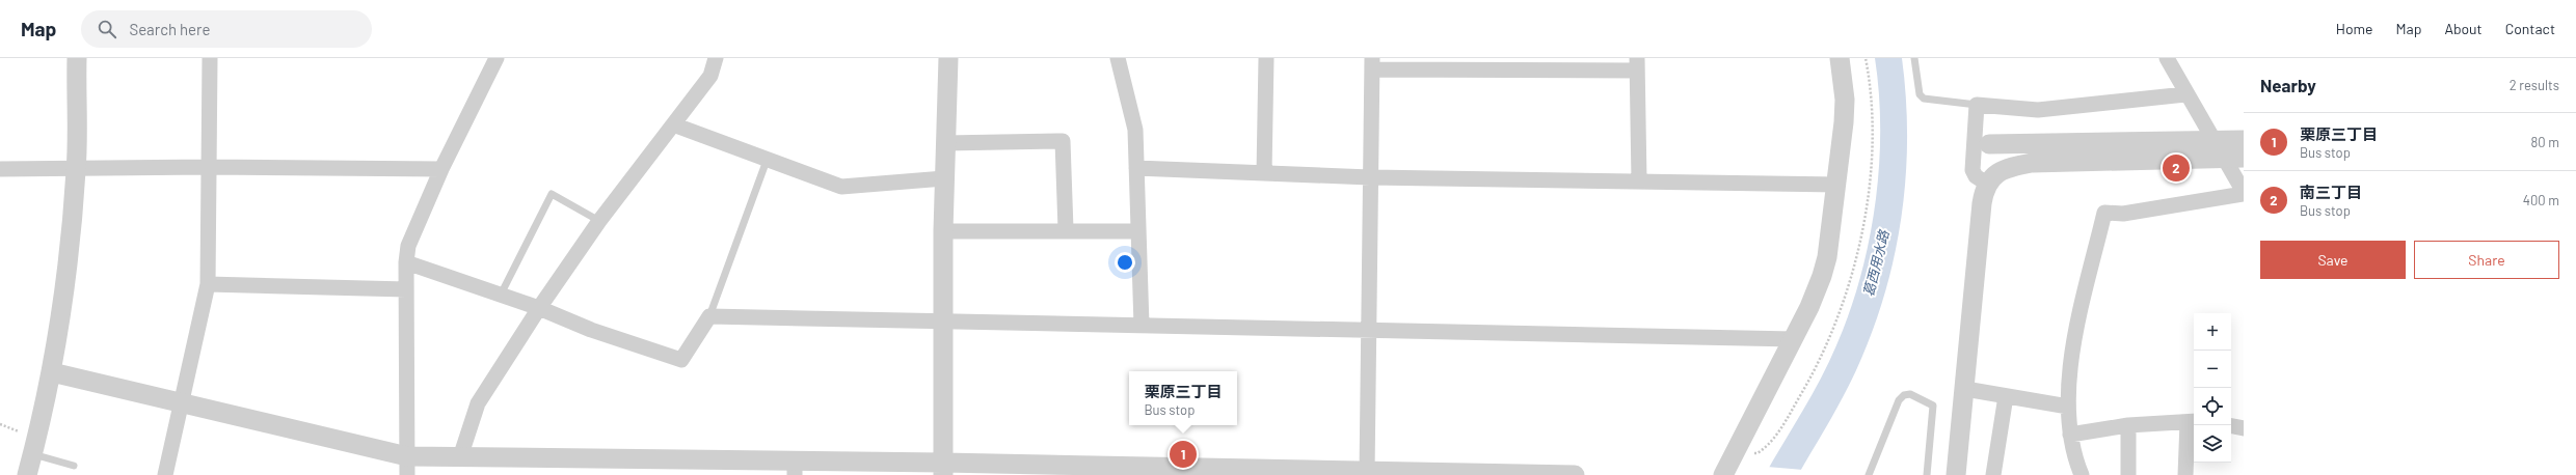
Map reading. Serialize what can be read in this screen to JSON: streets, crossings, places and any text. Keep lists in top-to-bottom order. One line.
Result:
{"water":["葛西用水路"],"page":{"header":"Map","search":"Search here","nav":["Home","Map","About","Contact"],"heading":["Nearby","2 results"],"list":[{"mark":"1","name":"栗原三丁目","note":"Bus stop","value":"80 m"},{"mark":"2","name":"南三丁目","note":"Bus stop","value":"400 m"}],"pins":["2","1"],"buttons":["Save","Share"],"map_buttons":["+","−"],"popup":["栗原三丁目","Bus stop"]}}
